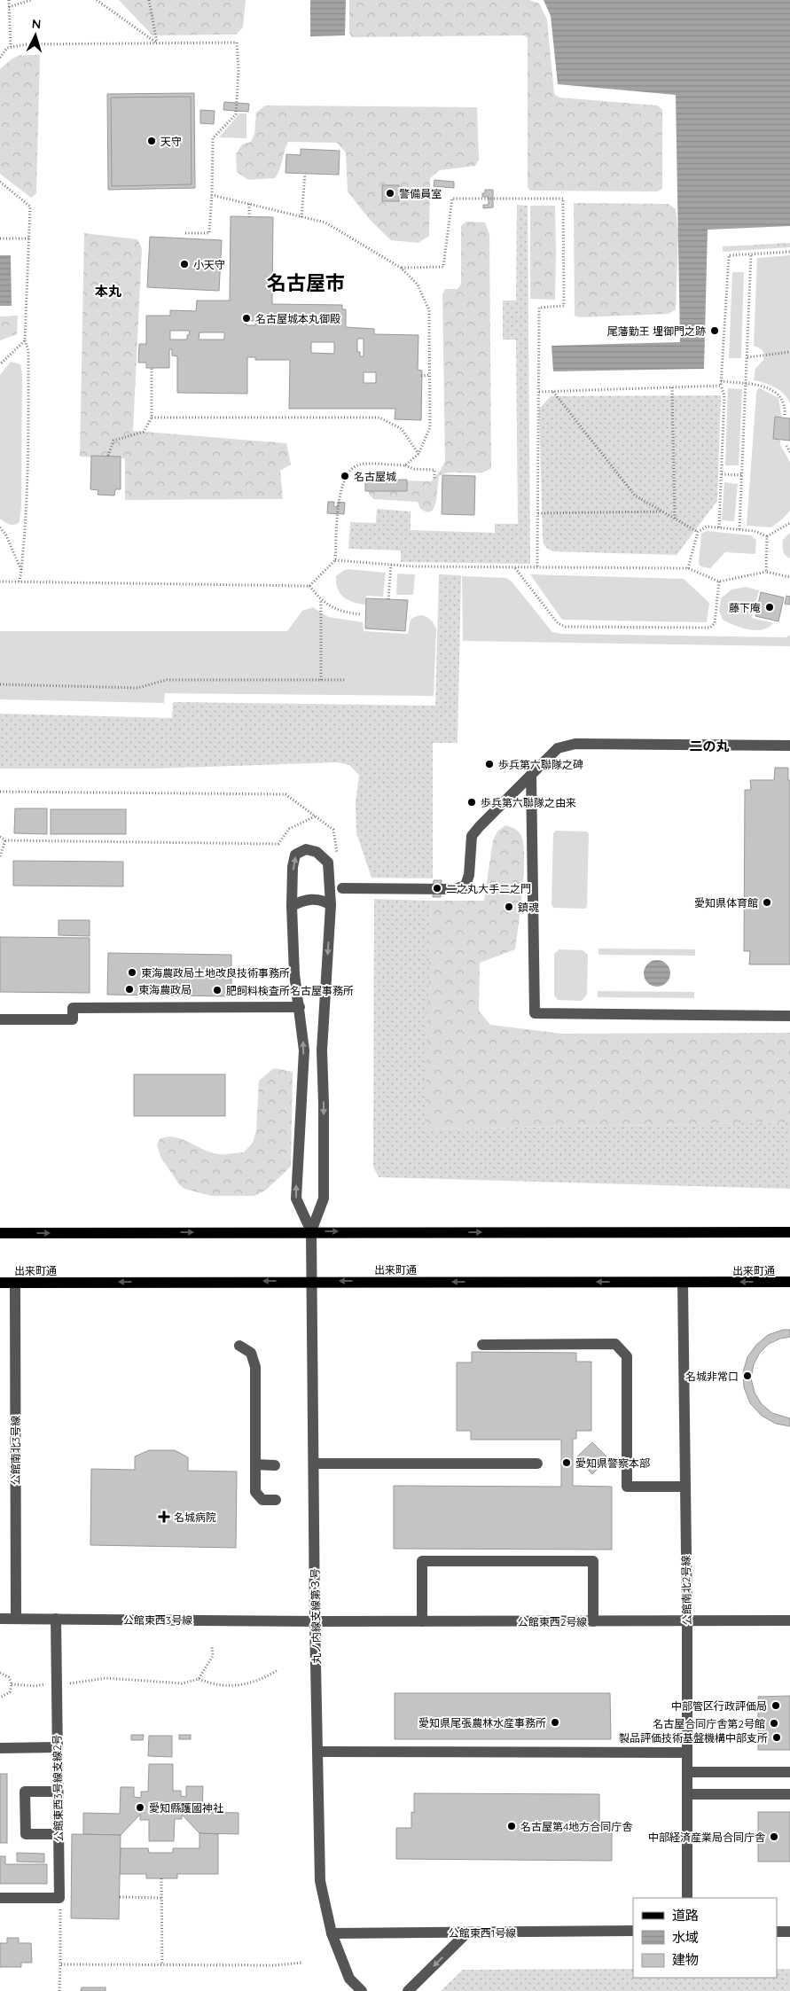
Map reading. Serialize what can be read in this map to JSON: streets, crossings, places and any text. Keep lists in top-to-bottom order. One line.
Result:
{"streets":{"main road":["出来町通"],"street":["公館南北3号線","公館南北2号線","丸ノ内線支線第３号","公館東西3号線","公館東西2号線","公館東西3号線支線2号","公館東西1号線"]},"crossings":[["出来町通","公館南北3号線"],["出来町通","公館南北2号線"],["出来町通","丸ノ内線支線第３号"],["公館南北3号線","公館東西3号線"],["公館南北2号線","公館東西2号線"],["丸ノ内線支線第３号","公館東西3号線"],["丸ノ内線支線第３号","公館東西2号線"],["丸ノ内線支線第３号","公館東西1号線"],["公館東西3号線","公館東西2号線"],["公館東西3号線","公館東西3号線支線2号"]],"districts":["名古屋市","本丸","二の丸"],"places":{"other":["天守","警備員室","小天守","名古屋城本丸御殿","尾藩勤王 埋御門之跡","名古屋城","藤下庵","歩兵第六聯隊之碑","歩兵第六聯隊之由来","二之丸大手二之門","愛知県体育館","鎮魂","東海農政局土地改良技術事務所","東海農政局","肥飼料検査所名古屋事務所","名城非常口","愛知県警察本部","中部管区行政評価局","愛知県尾張農林水産事務所","名古屋合同庁舎第2号館","製品評価技術基盤機構中部支所","愛知縣護國神社","名古屋第4地方合同庁舎","中部経済産業局合同庁舎"],"health":["名城病院"]},"legend":["道路","水域","建物"],"north":"top"}
